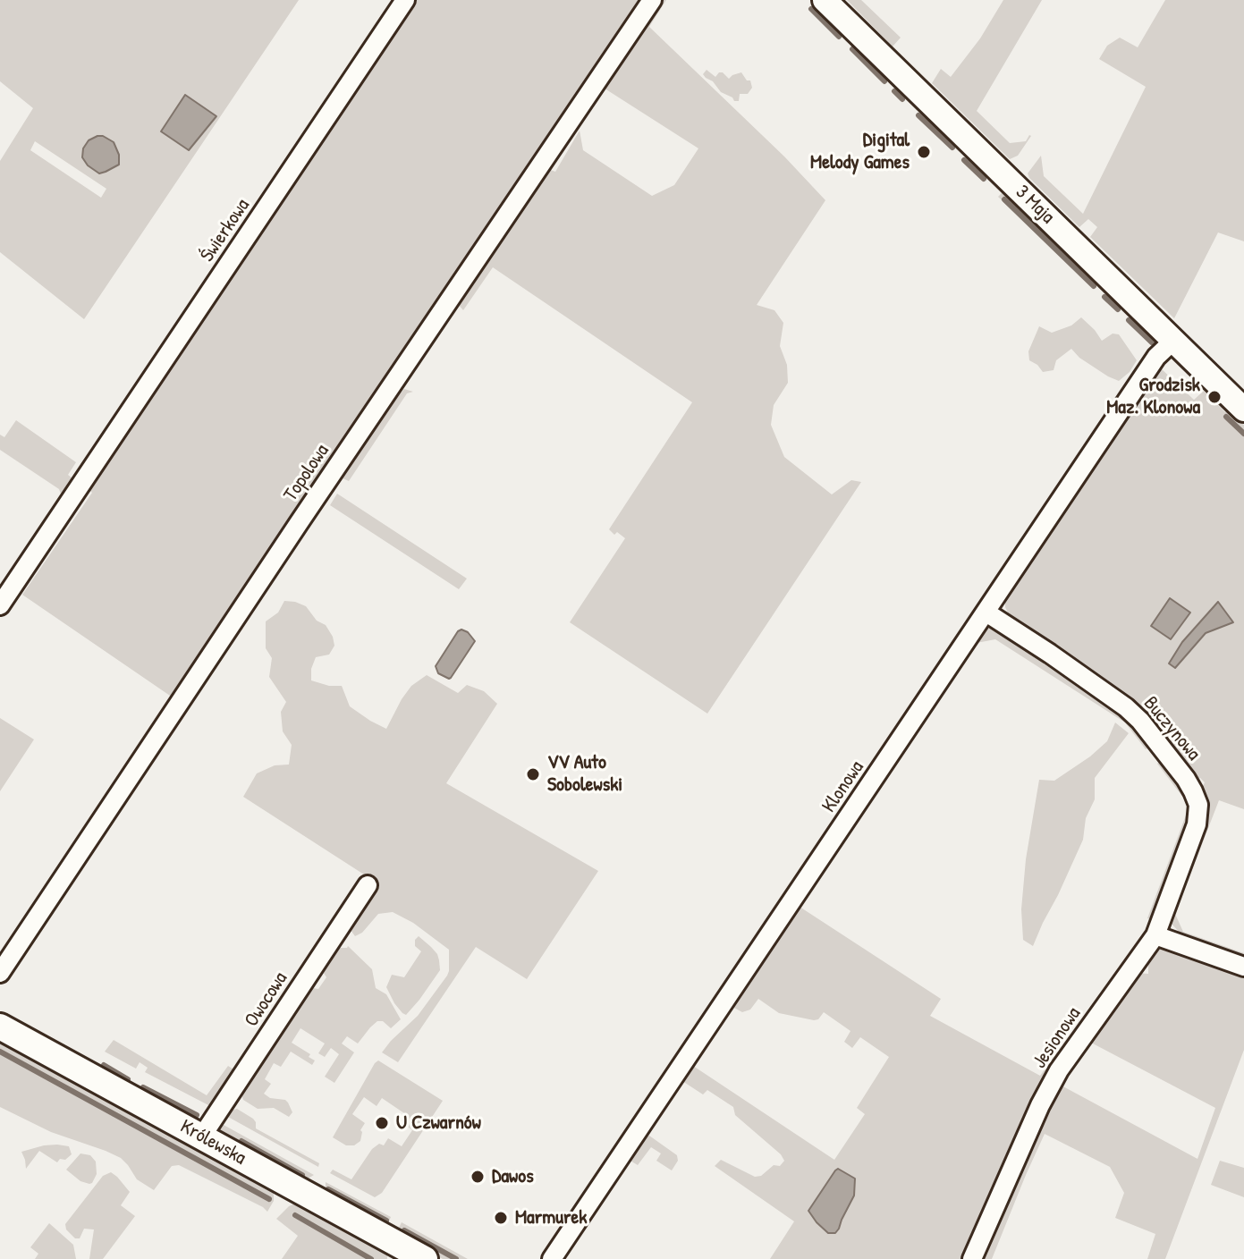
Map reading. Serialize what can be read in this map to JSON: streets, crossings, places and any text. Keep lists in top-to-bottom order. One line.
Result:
{"streets":{"main road":["Królewska"],"street":["3 Maja","Świerkowa","Topolowa","Buczynowa","Klonowa","Owocowa","Jesionowa"]},"crossings":[["3 Maja","Klonowa"],["Buczynowa","Klonowa"],["Buczynowa","Jesionowa"],["Owocowa","Królewska"]],"places":["Digital Melody Games","Grodzisk Maz. Klonowa","VV Auto Sobolewski","U Czwarnów","Dawos","Marmurek"]}
